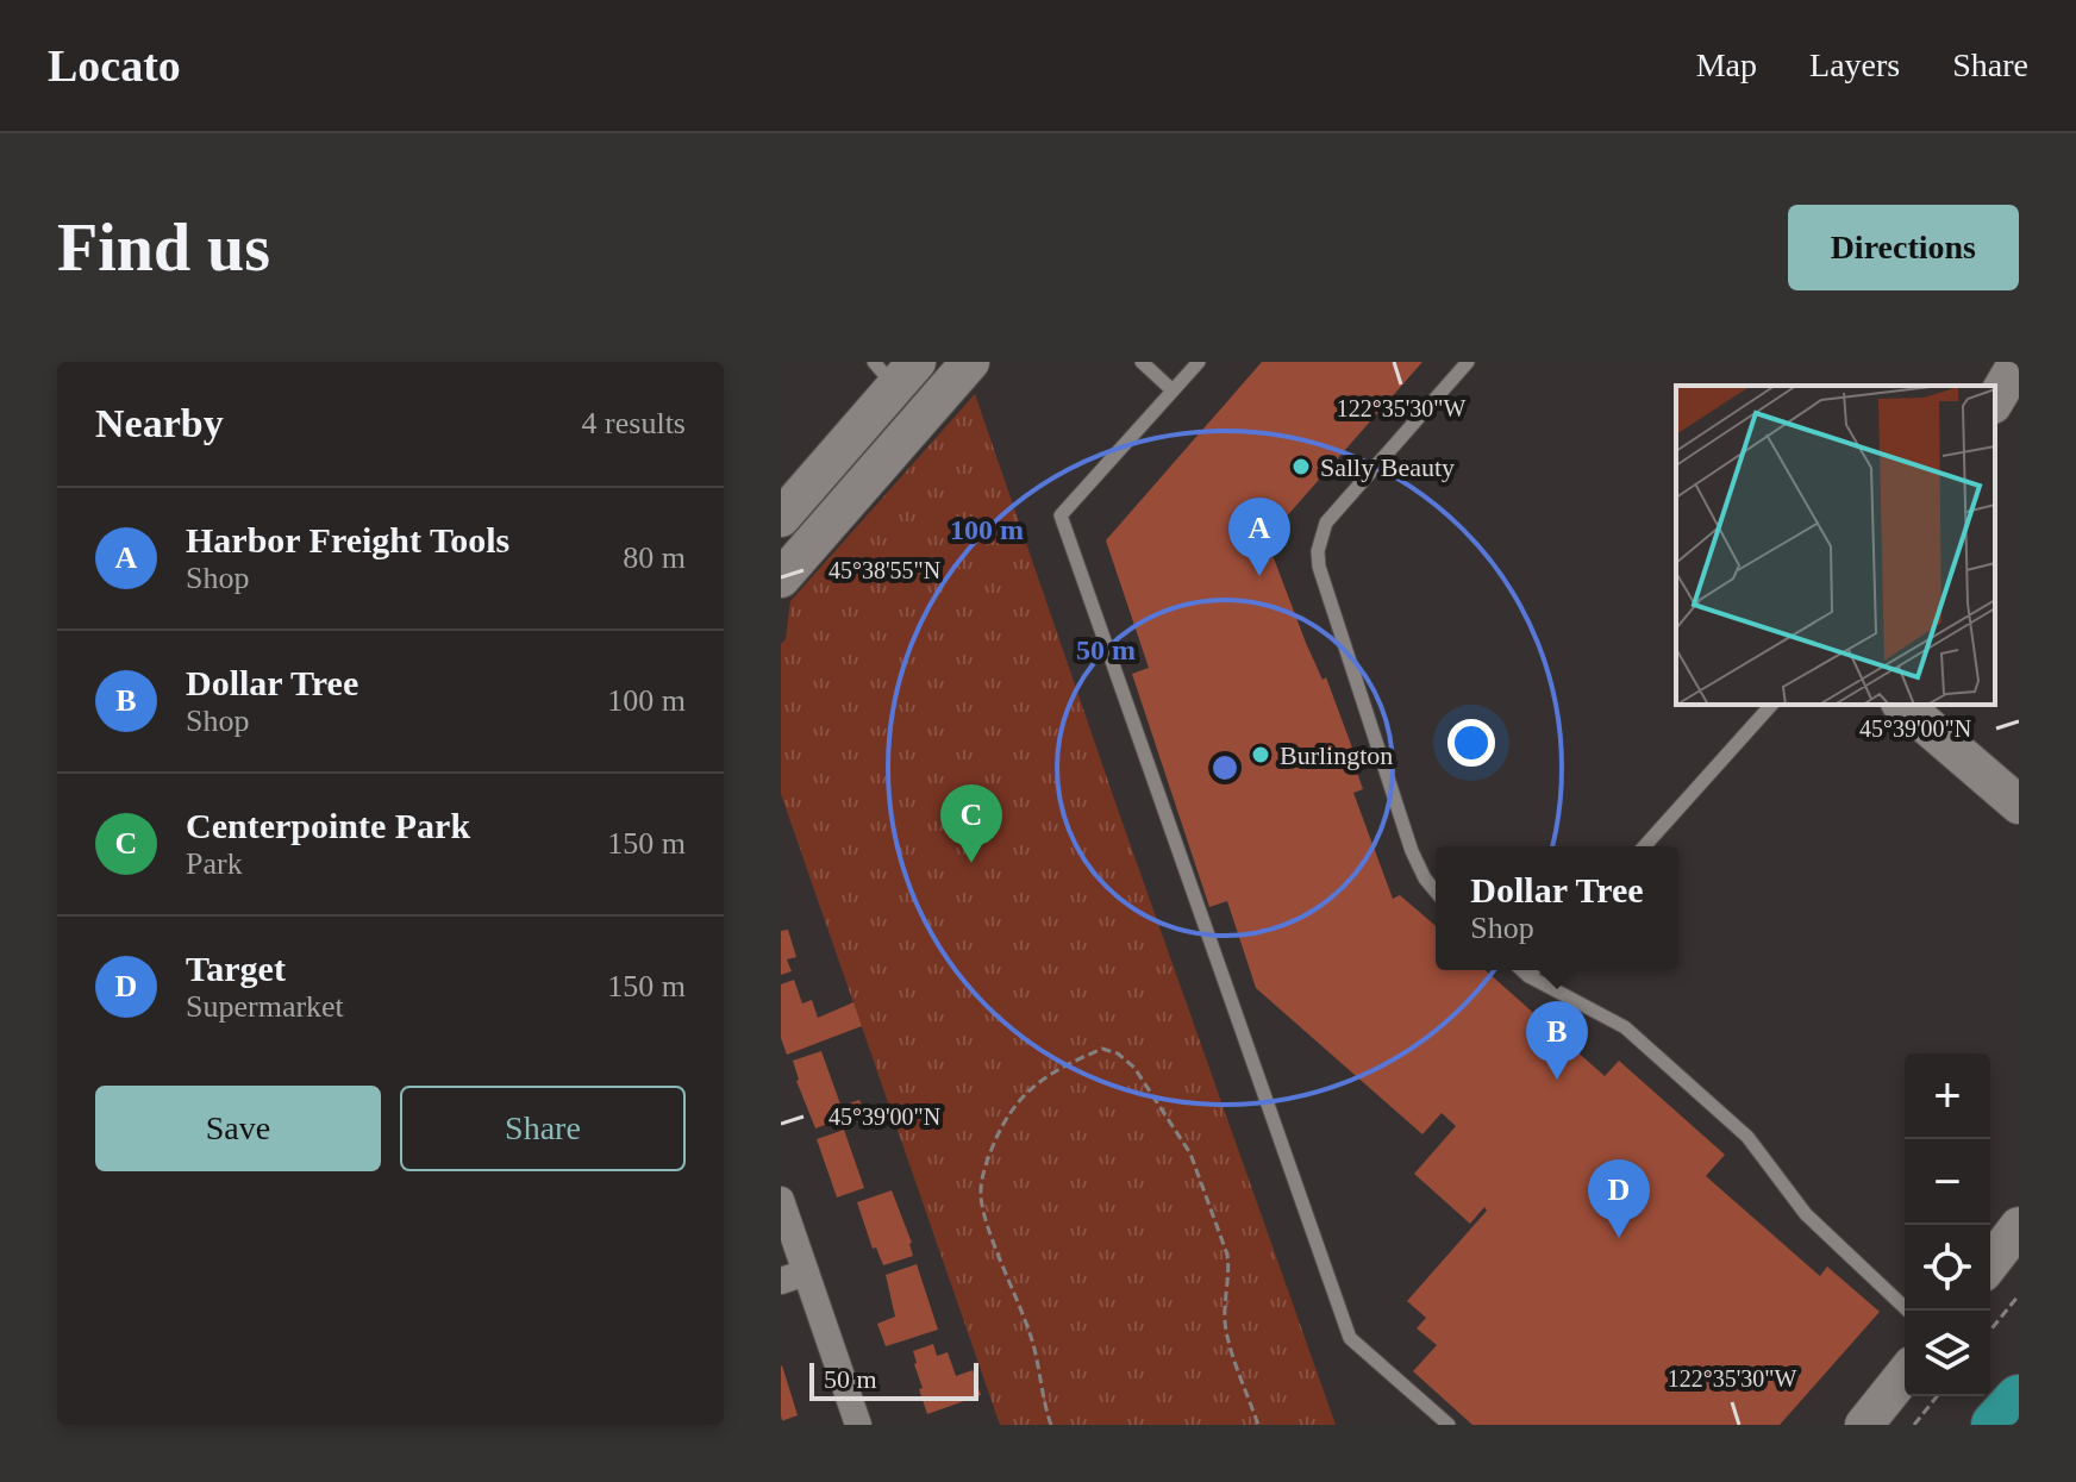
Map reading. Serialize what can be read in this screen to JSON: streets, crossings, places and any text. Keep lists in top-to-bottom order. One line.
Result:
{"places":["Sally Beauty","Burlington"],"scale_bar":"50 m","page":{"header":"Locato","nav":["Map","Layers","Share"],"buttons":["Directions",["Save","Share"]],"title":"Find us","heading":["Nearby","4 results"],"list":[{"mark":"A","name":"Harbor Freight Tools","note":"Shop","value":"80 m"},{"mark":"B","name":"Dollar Tree","note":"Shop","value":"100 m"},{"mark":"C","name":"Centerpointe Park","note":"Park","value":"150 m"},{"mark":"D","name":"Target","note":"Supermarket","value":"150 m"}],"pins":["A","C","B","D"],"popup":["Dollar Tree","Shop"],"map_buttons":["+","−"],"scale":"50 m"},"coordinates":["122°35'30\"W","45°38'55\"N","45°39'00\"N"],"rings":["100 m","50 m"]}
